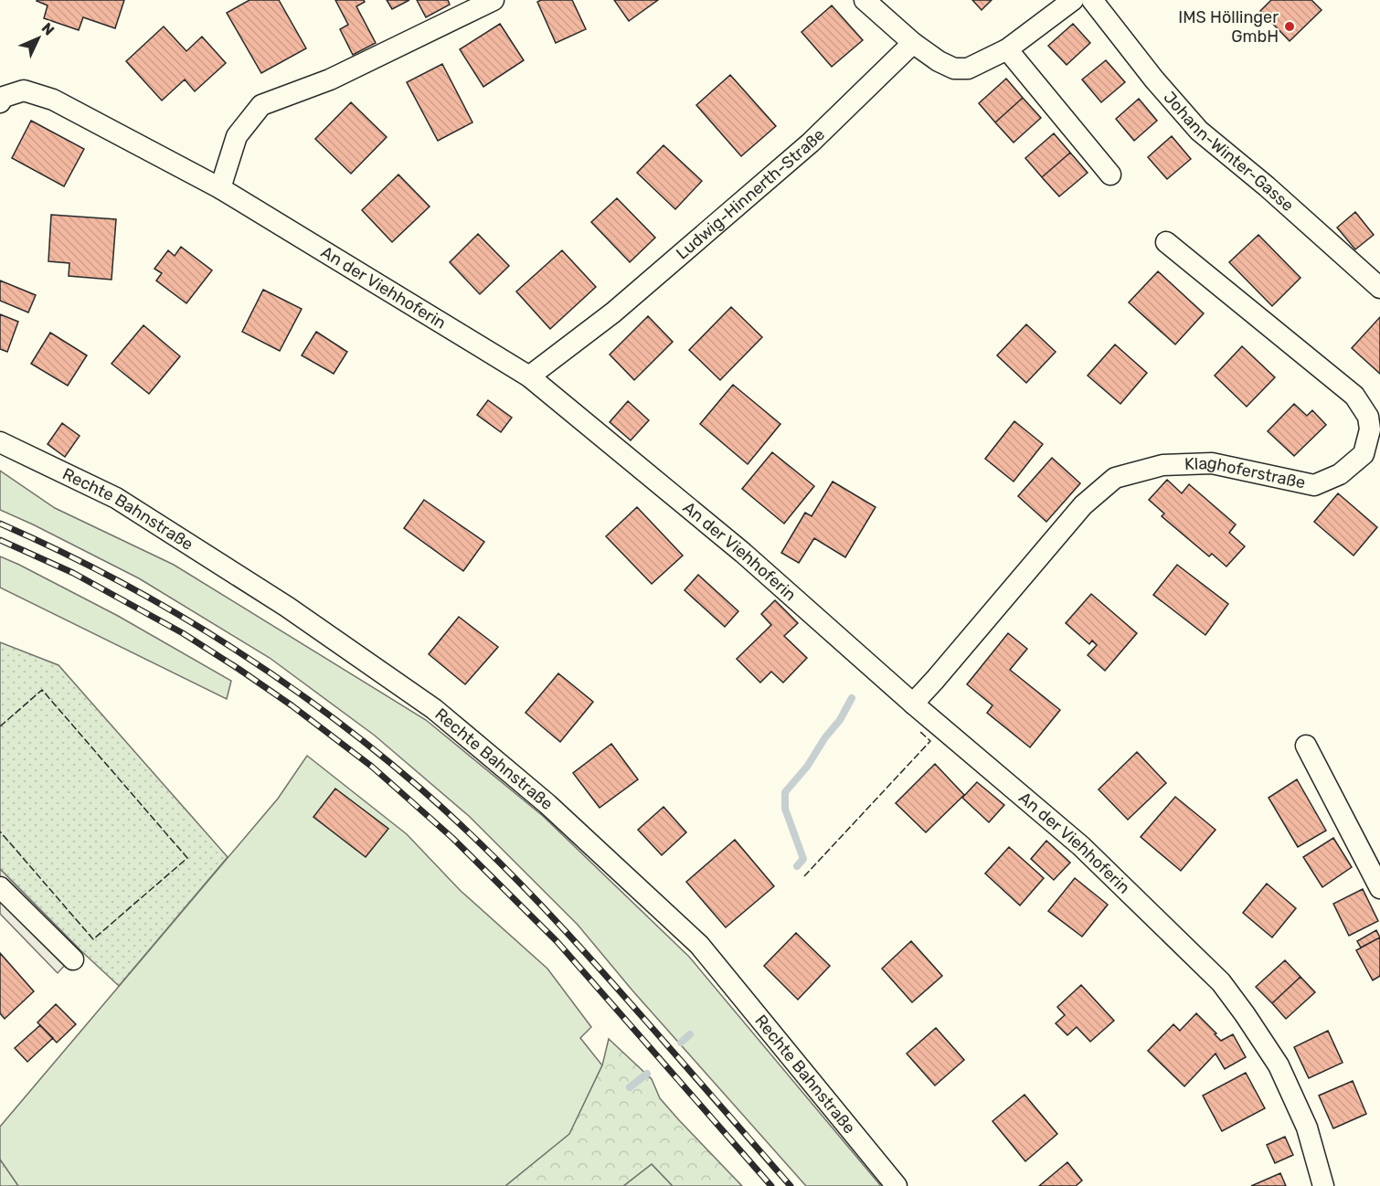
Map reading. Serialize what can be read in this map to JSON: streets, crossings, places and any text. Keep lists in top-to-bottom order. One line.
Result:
{"streets":{"street":["Johann-Winter-Gasse","Ludwig-Hinnerth-Straße","An der Viehhoferin","Klaghoferstraße","Rechte Bahnstraße"]},"crossings":[["Ludwig-Hinnerth-Straße","An der Viehhoferin"],["An der Viehhoferin","Klaghoferstraße"]],"places":["IMS Höllinger GmbH"],"north":"top right"}
